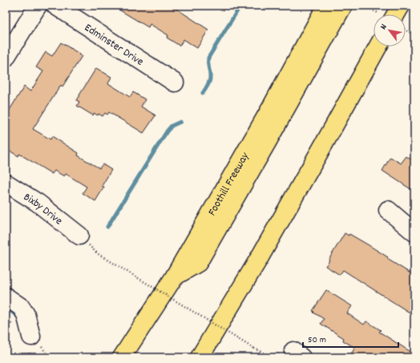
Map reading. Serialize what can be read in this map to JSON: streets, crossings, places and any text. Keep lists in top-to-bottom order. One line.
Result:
{"streets":{"highway":["Foothill Freeway"],"street":["Edminster Drive","Bixby Drive"]},"scale_bar":"50 m","north":"top left"}
